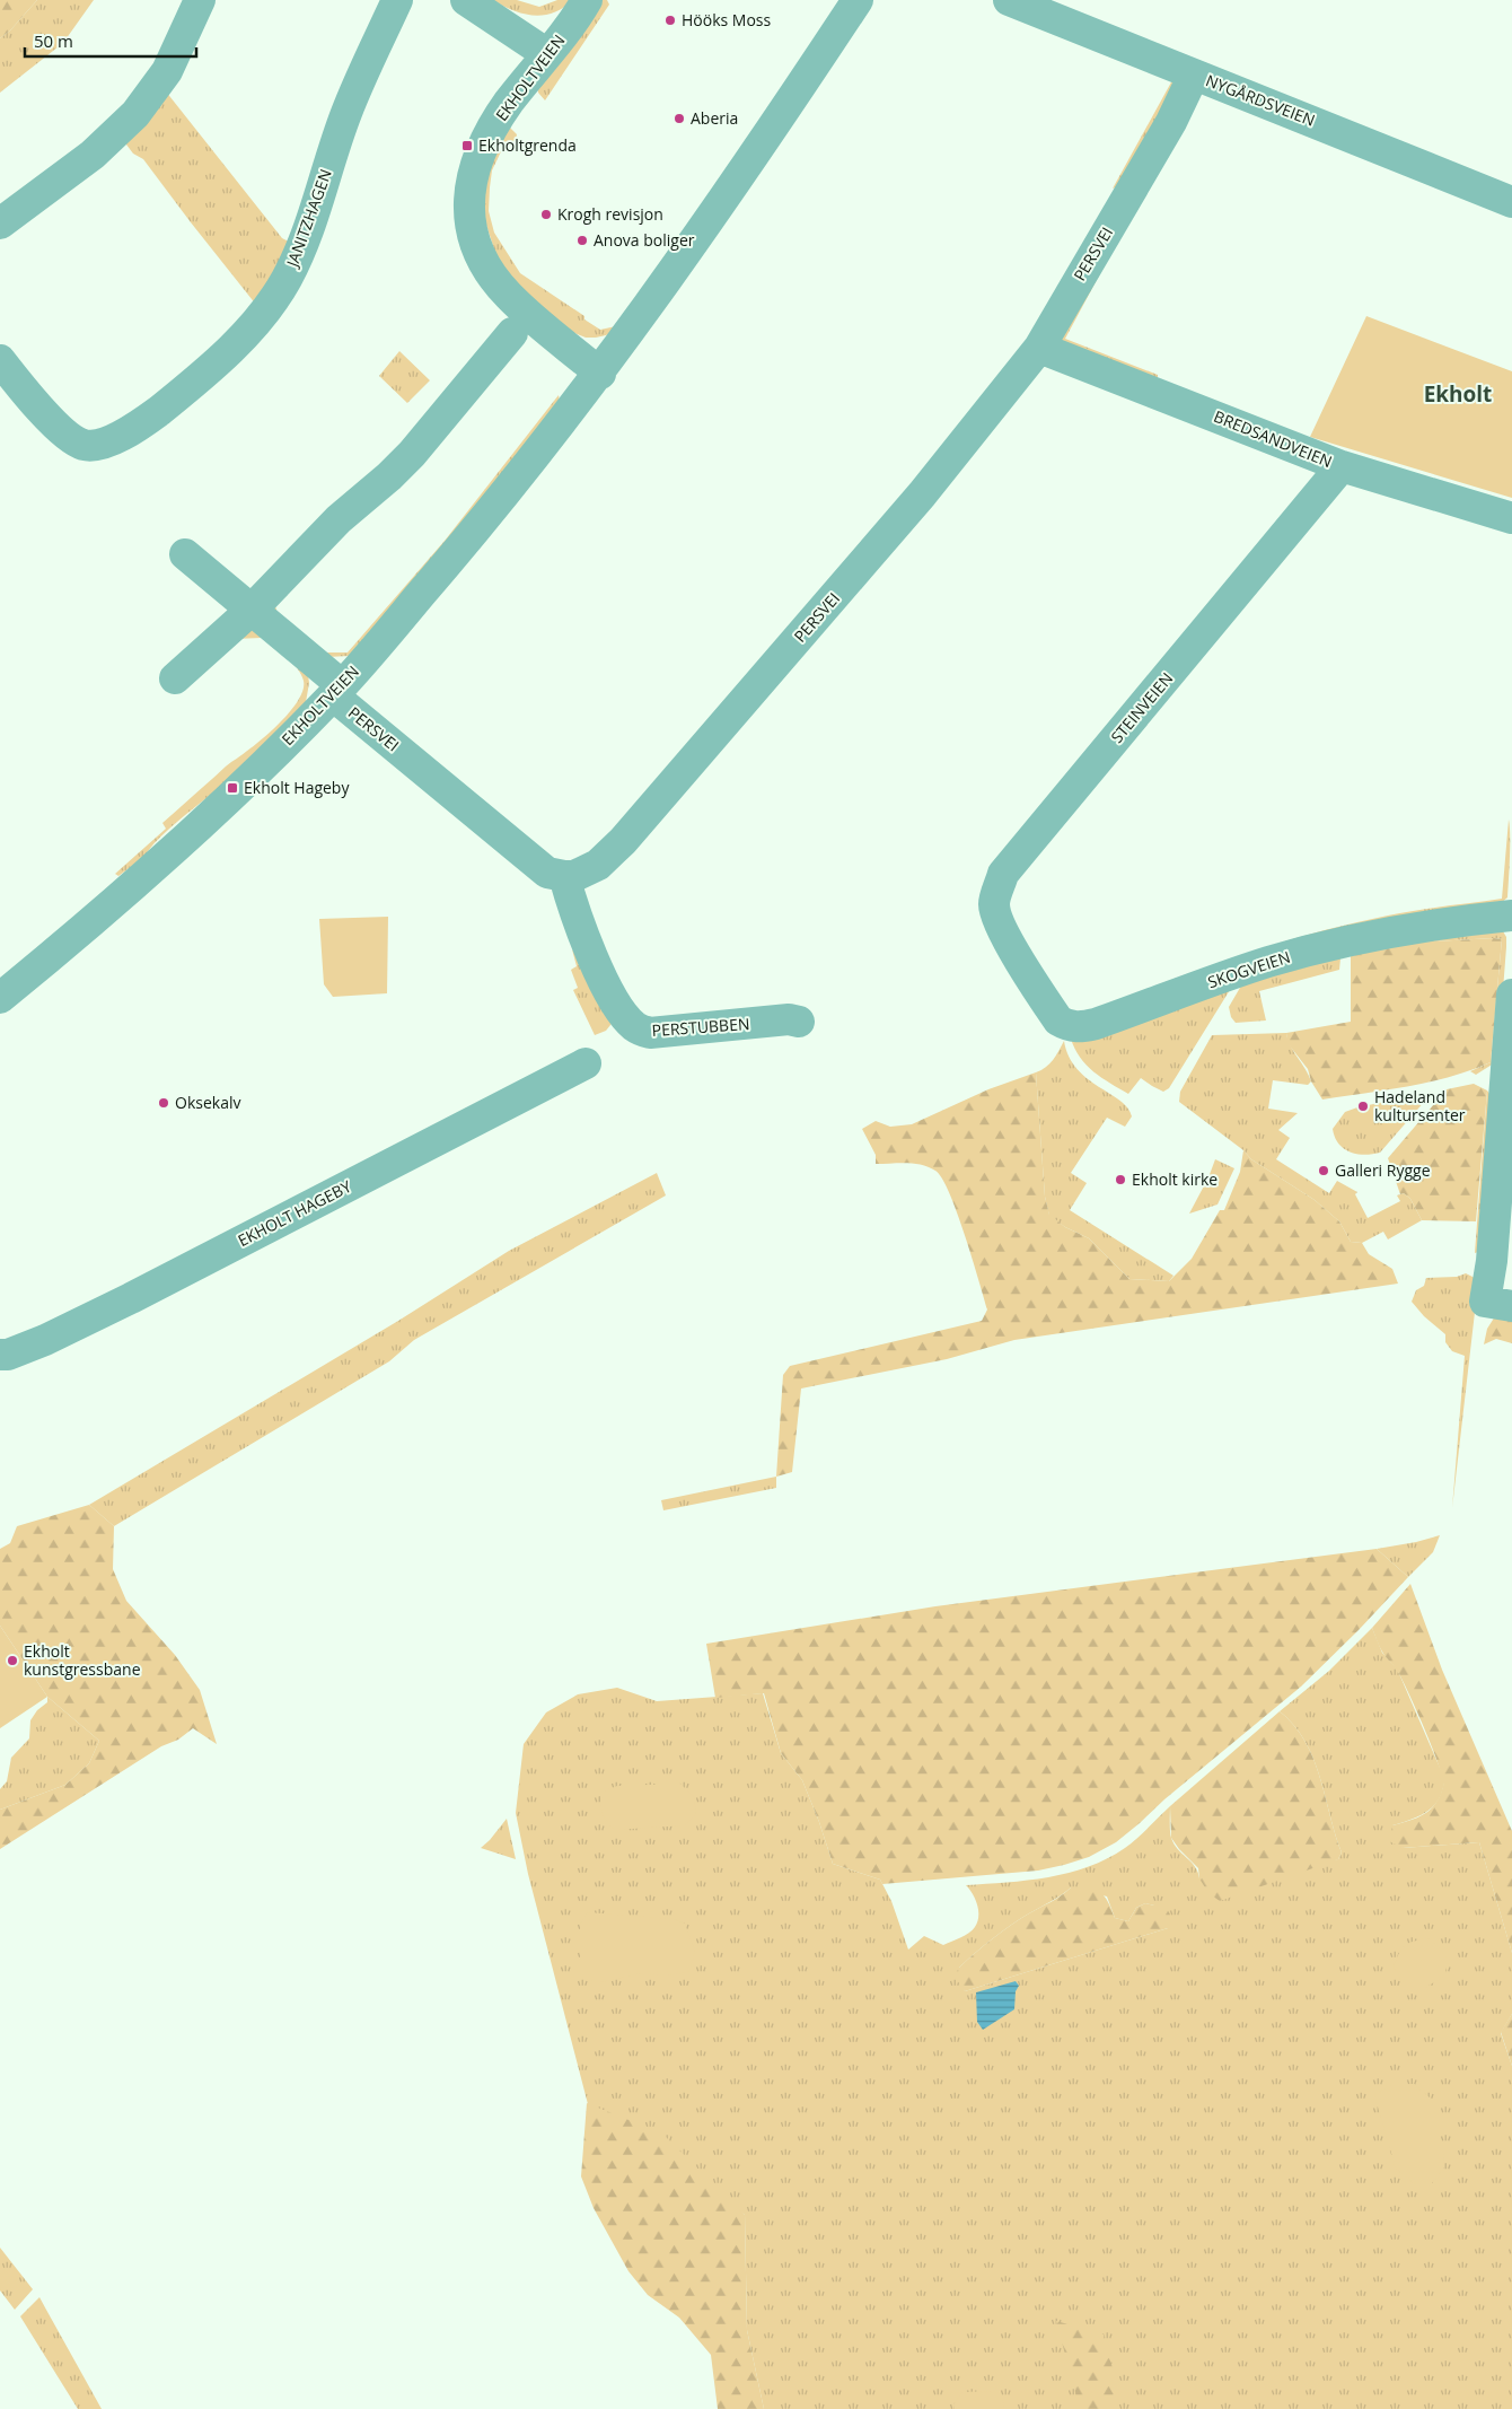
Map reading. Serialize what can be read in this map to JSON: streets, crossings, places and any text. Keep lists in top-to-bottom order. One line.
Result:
{"streets":{"street":["EKHOLTVEIEN","NYGÅRDSVEIEN","JANITZHAGEN","PERSVEI","BREDSANDVEIEN","STEINVEIEN","SKOGVEIEN","PERSTUBBEN","EKHOLT HAGEBY"]},"crossings":[["EKHOLTVEIEN","PERSVEI"],["NYGÅRDSVEIEN","PERSVEI"],["PERSVEI","BREDSANDVEIEN"],["PERSVEI","PERSTUBBEN"],["BREDSANDVEIEN","STEINVEIEN"],["STEINVEIEN","SKOGVEIEN"]],"districts":["Ekholt"],"places":{"other":["Hööks Moss","Aberia","Krogh revisjon","Anova boliger","Oksekalv","Hadeland kultursenter","Galleri Rygge","Ekholt kirke","Ekholt kunstgressbane"],"transit":["Ekholtgrenda","Ekholt Hageby"]},"scale_bar":"50 m"}
